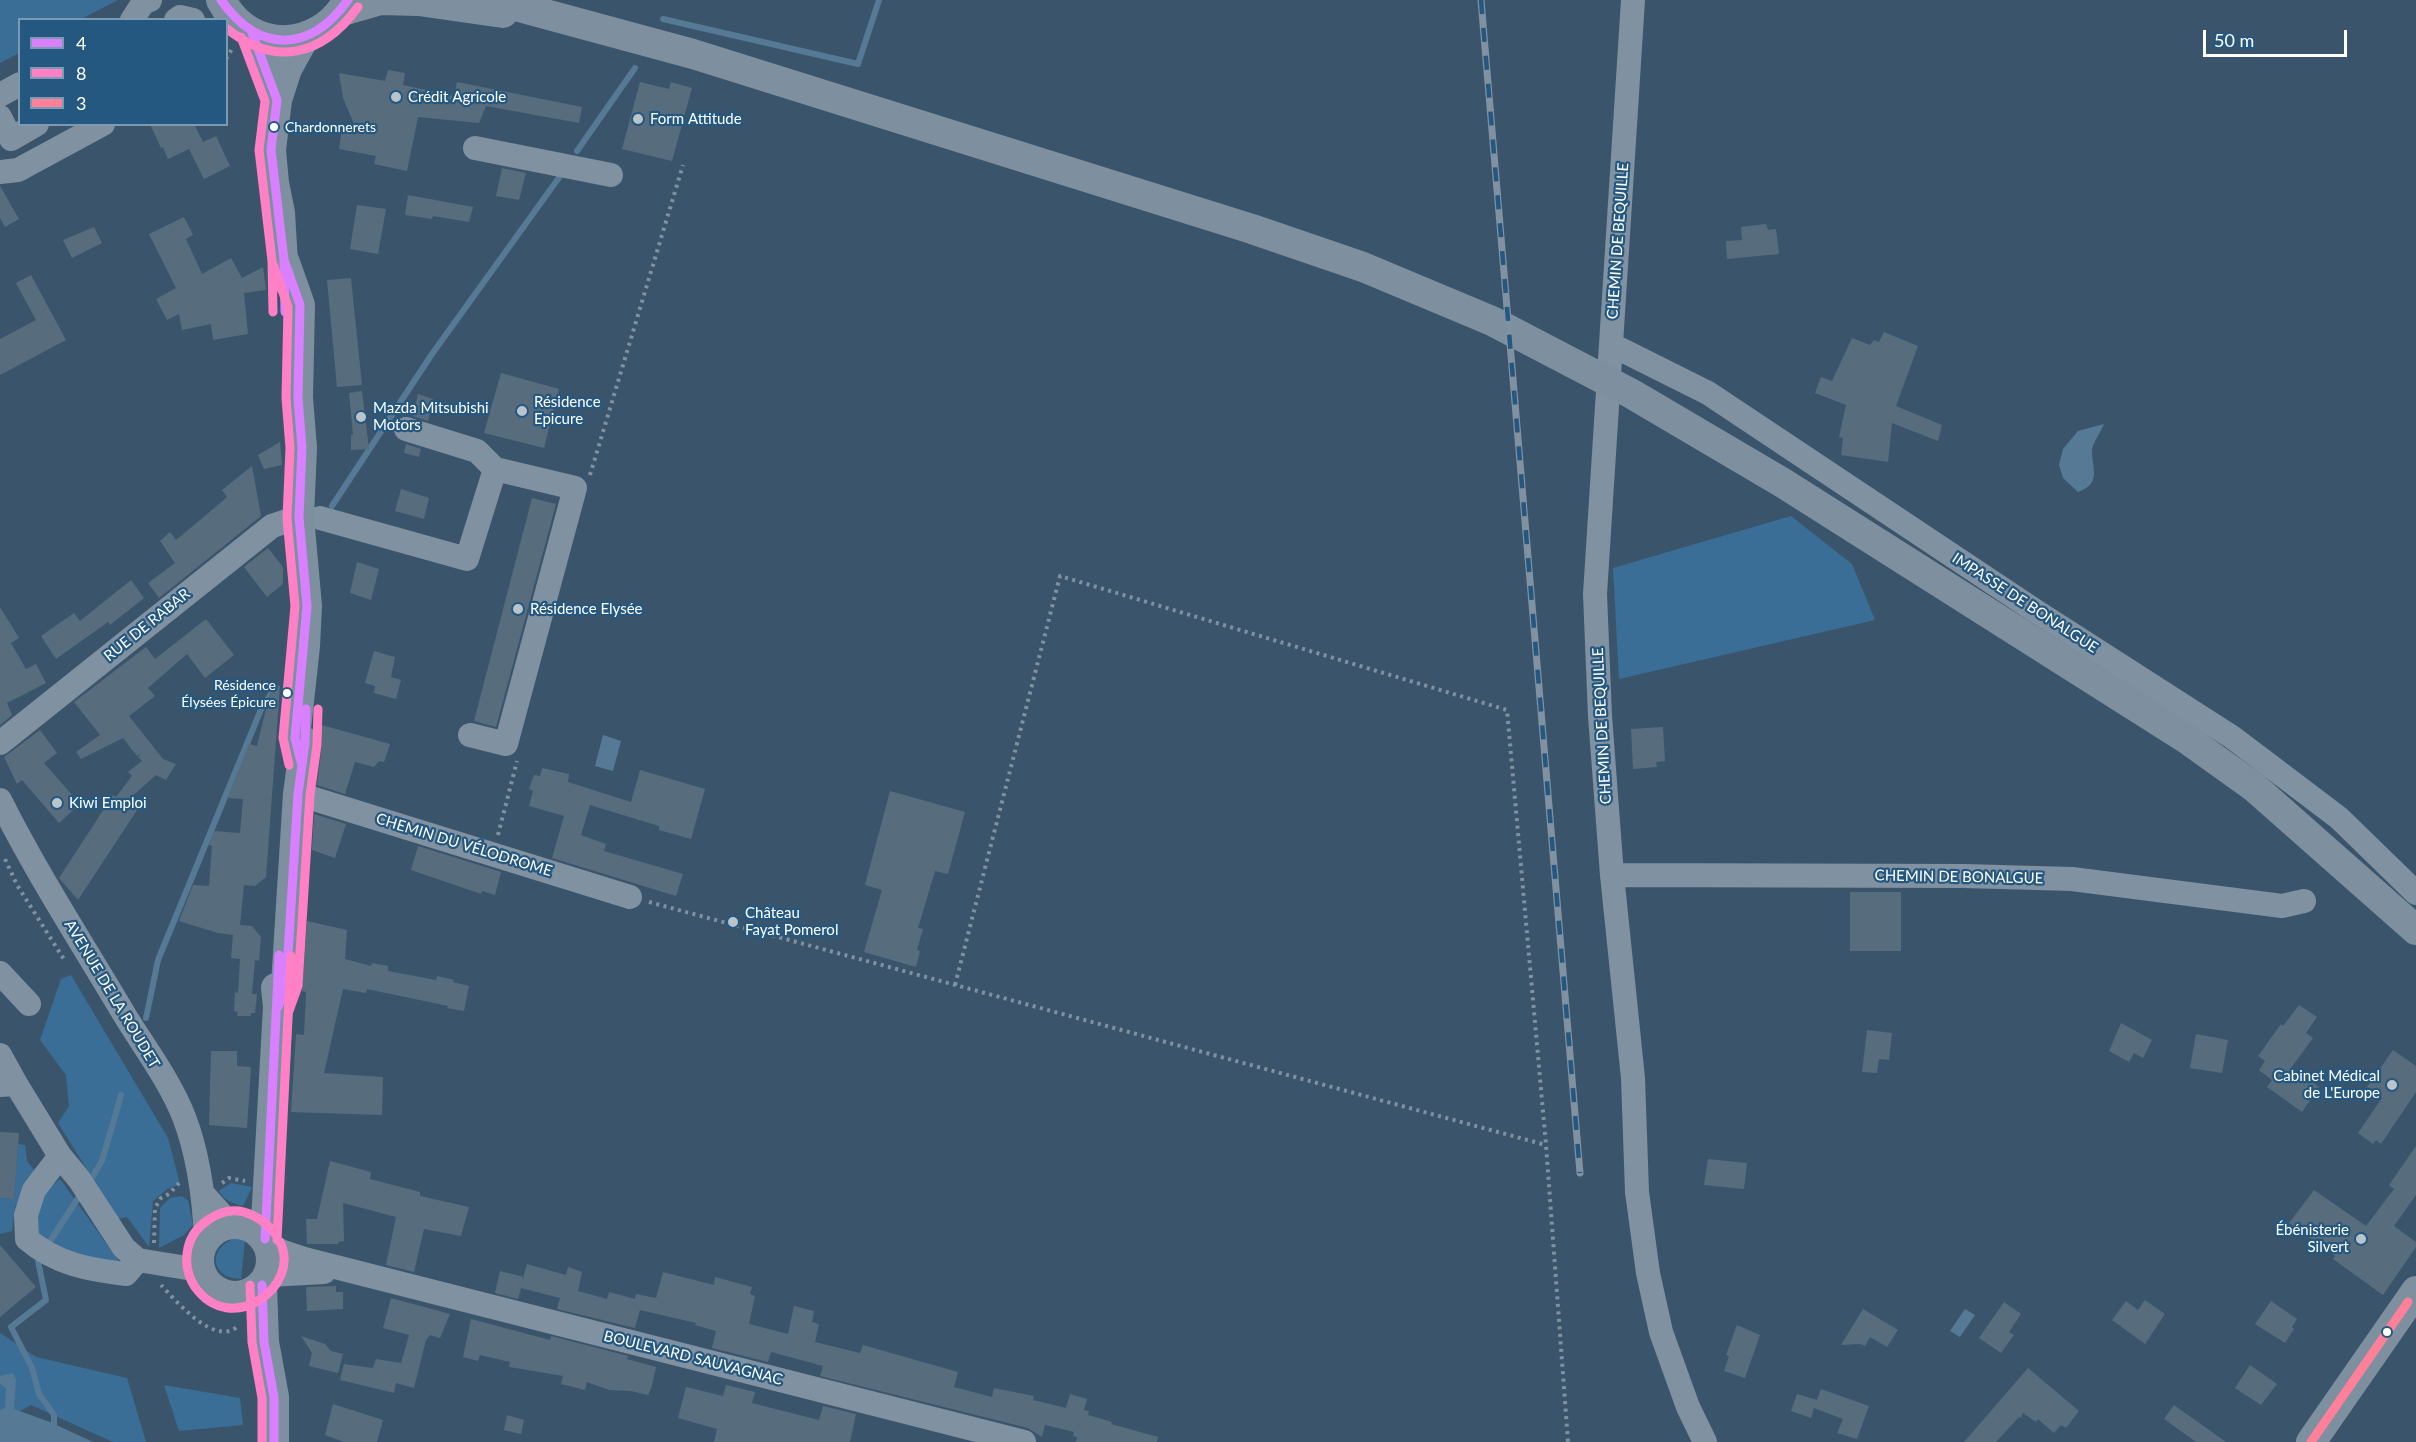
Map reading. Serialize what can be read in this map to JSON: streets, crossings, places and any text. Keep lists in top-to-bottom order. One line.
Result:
{"streets":{"street":["CHEMIN DE BEQUILLE","IMPASSE DE BONALGUE","RUE DE RABAR","CHEMIN DU VÉLODROME","CHEMIN DE BONALGUE","AVENUE DE LA ROUDET","BOULEVARD SAUVAGNAC"]},"crossings":[["CHEMIN DE BEQUILLE","IMPASSE DE BONALGUE"],["CHEMIN DE BEQUILLE","CHEMIN DE BONALGUE"],["AVENUE DE LA ROUDET","BOULEVARD SAUVAGNAC"]],"places":["Crédit Agricole","Form Attitude","Chardonnerets","Résidence Epicure","Mazda Mitsubishi Motors","Résidence Elysée","Résidence Élysées Épicure","Kiwi Emploi","Château Fayat Pomerol","Cabinet Médical de L'Europe","Ébénisterie Silvert"],"lines":["transit line 4","transit line 8","transit line 3"],"legend":["4","8","3"],"scale_bar":"50 m"}
